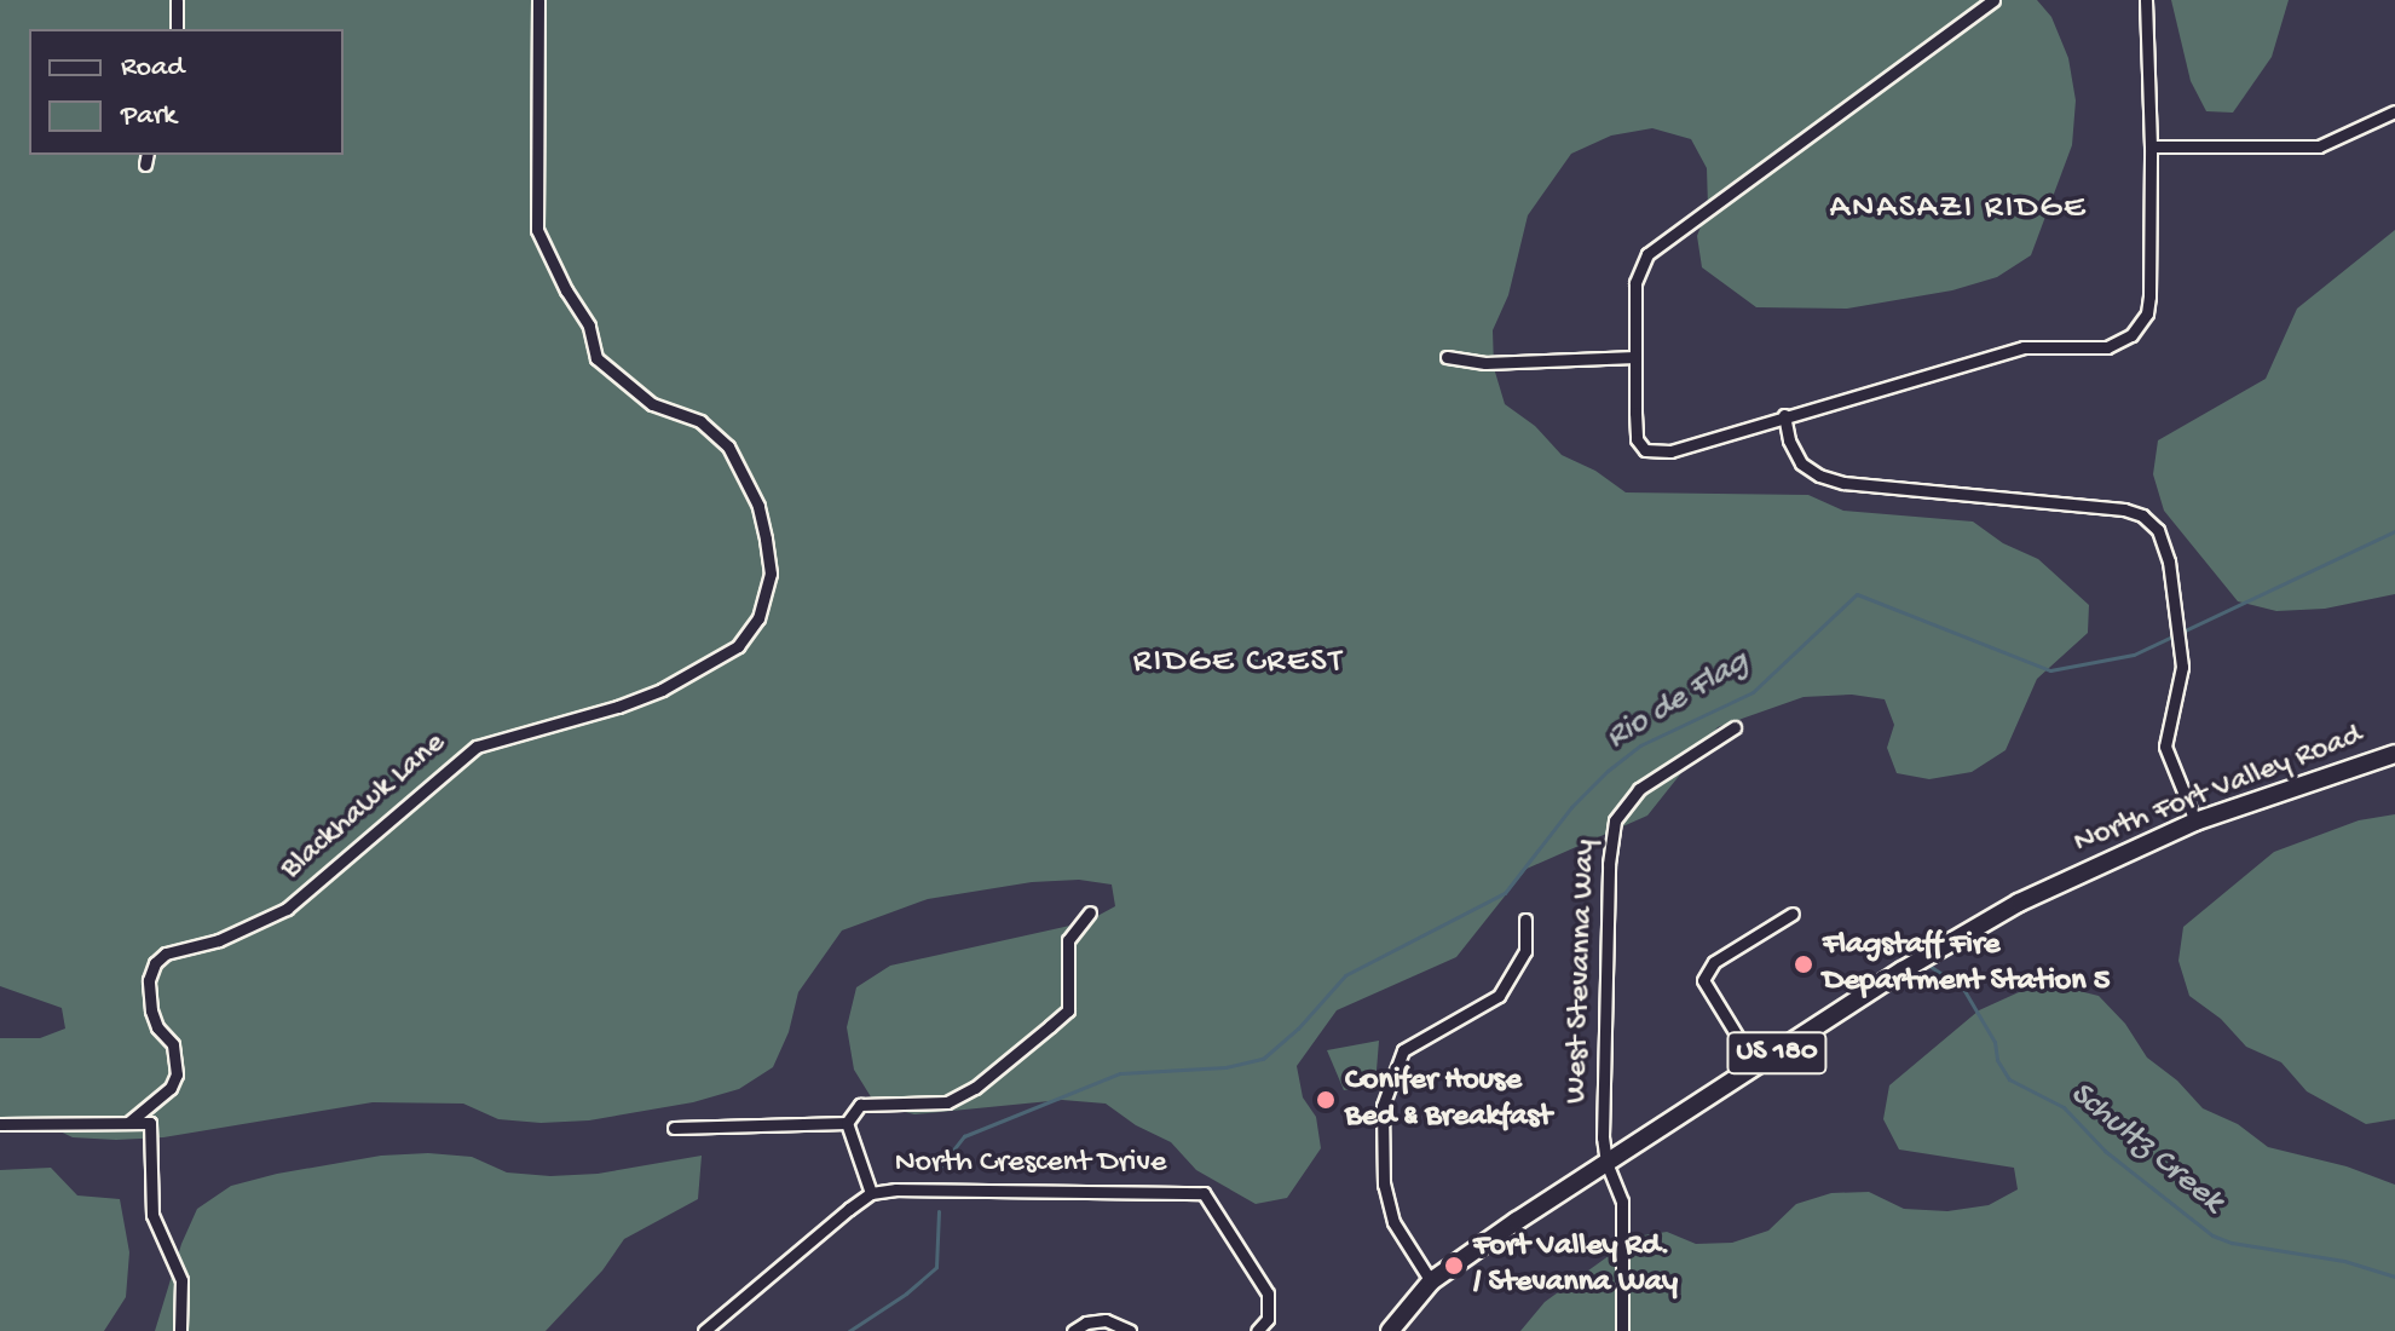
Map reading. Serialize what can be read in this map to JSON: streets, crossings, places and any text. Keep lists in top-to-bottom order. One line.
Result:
{"streets":{"main road":["North Fort Valley Road","US 180"],"street":["Blackhawk Lane","West Stevanna Way","North Crescent Drive"]},"crossings":[["North Fort Valley Road","West Stevanna Way"]],"districts":["ANASAZI RIDGE","RIDGE CREST"],"water":["Rio de Flag","Schultz Creek"],"places":["Flagstaff Fire Department Station 5","Conifer House Bed & Breakfast","Fort Valley Rd. / Stevanna Way"],"legend":["Road","Park"]}
